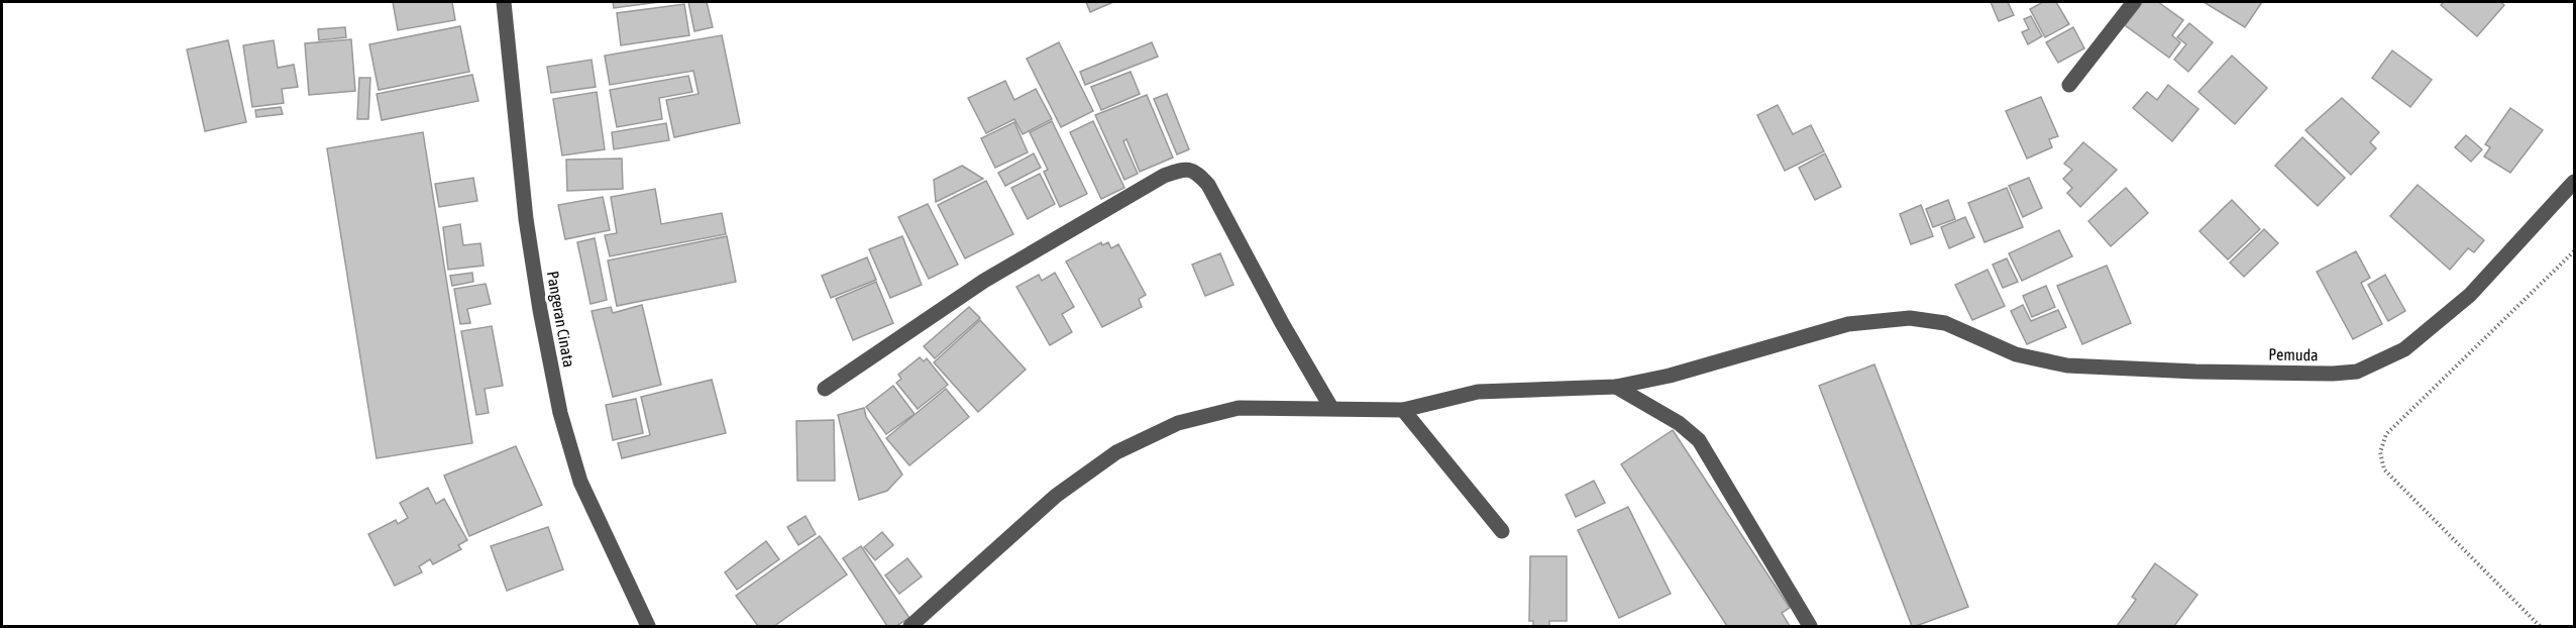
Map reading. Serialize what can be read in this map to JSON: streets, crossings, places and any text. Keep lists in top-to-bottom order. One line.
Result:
{"streets":{"street":["Pangeran Cinata","Pemuda"]}}
